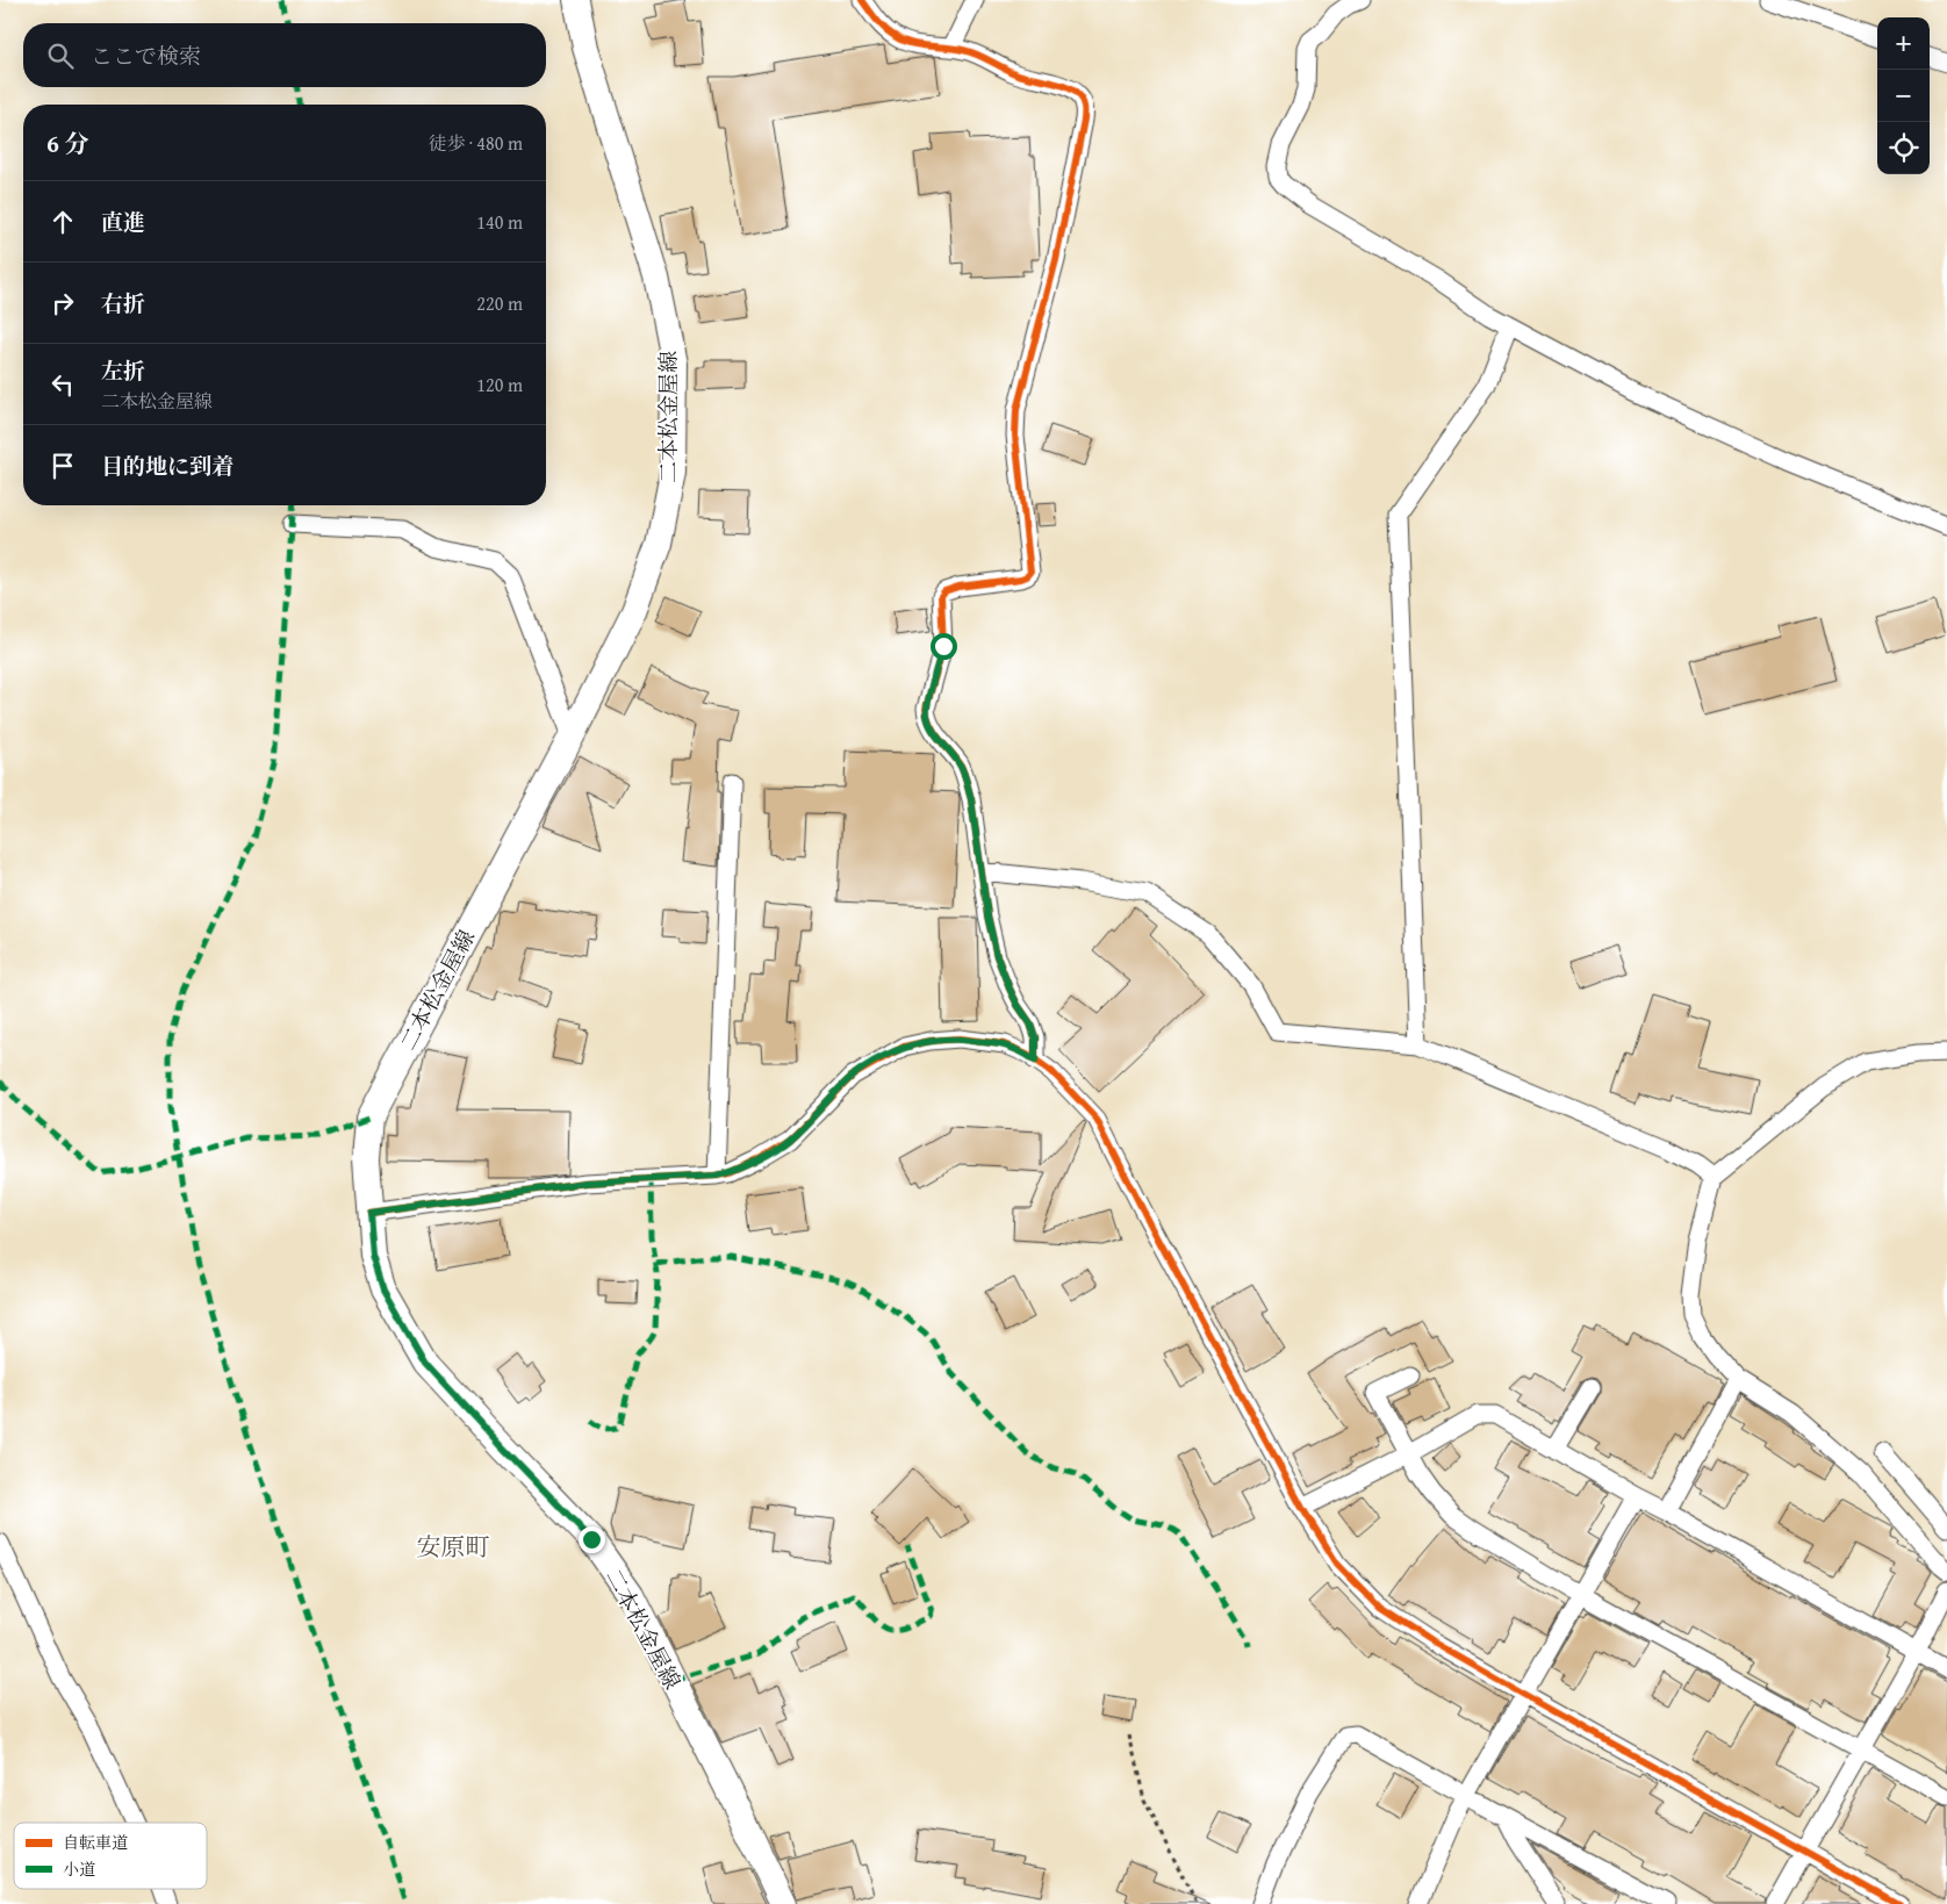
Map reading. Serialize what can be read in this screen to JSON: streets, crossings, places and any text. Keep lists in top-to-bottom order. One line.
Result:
{"streets":{"main road":["二本松金屋線"]},"districts":["安原町"],"legend":["自転車道","小道"],"page":{"map_buttons":["+","−"],"search":"ここで検索","heading":["6 分","徒歩 · 480 m"],"list":[["直進","140 m"],["右折","220 m"],["左折","二本松金屋線","120 m"],"目的地に到着"]}}
